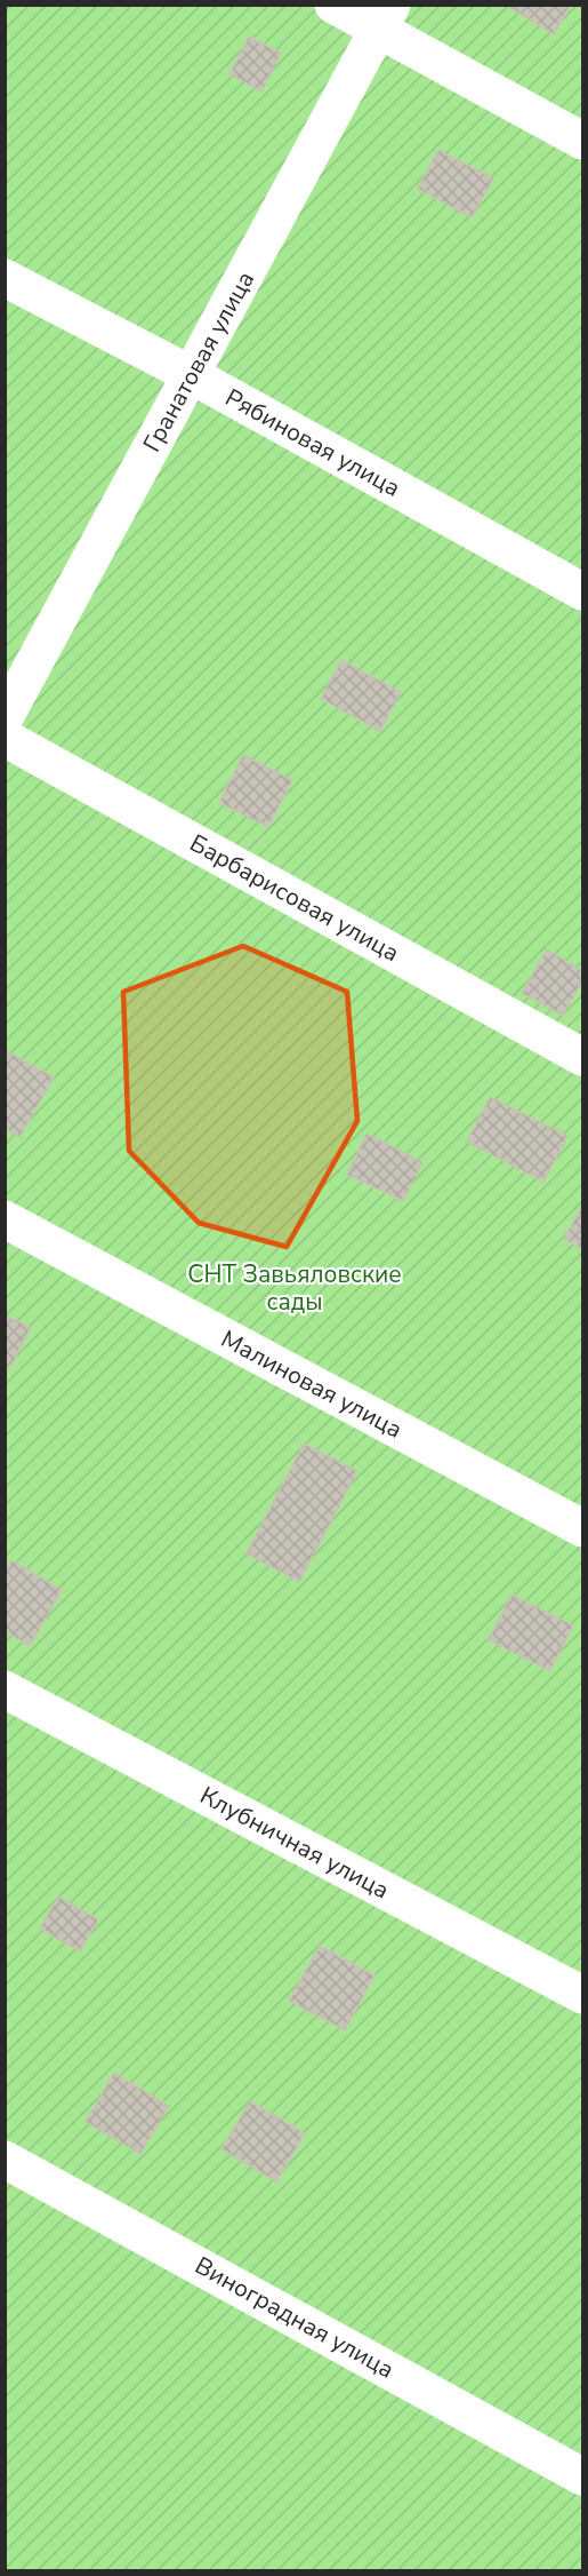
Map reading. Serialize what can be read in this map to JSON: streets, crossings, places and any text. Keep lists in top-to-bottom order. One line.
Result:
{"streets":{"street":["Гранатовая улица","Рябиновая улица","Барбарисовая улица","Малиновая улица","Клубничная улица","Виноградная улица"]},"crossings":[["Гранатовая улица","Рябиновая улица"]],"parks":["СНТ Завьяловские сады"]}
